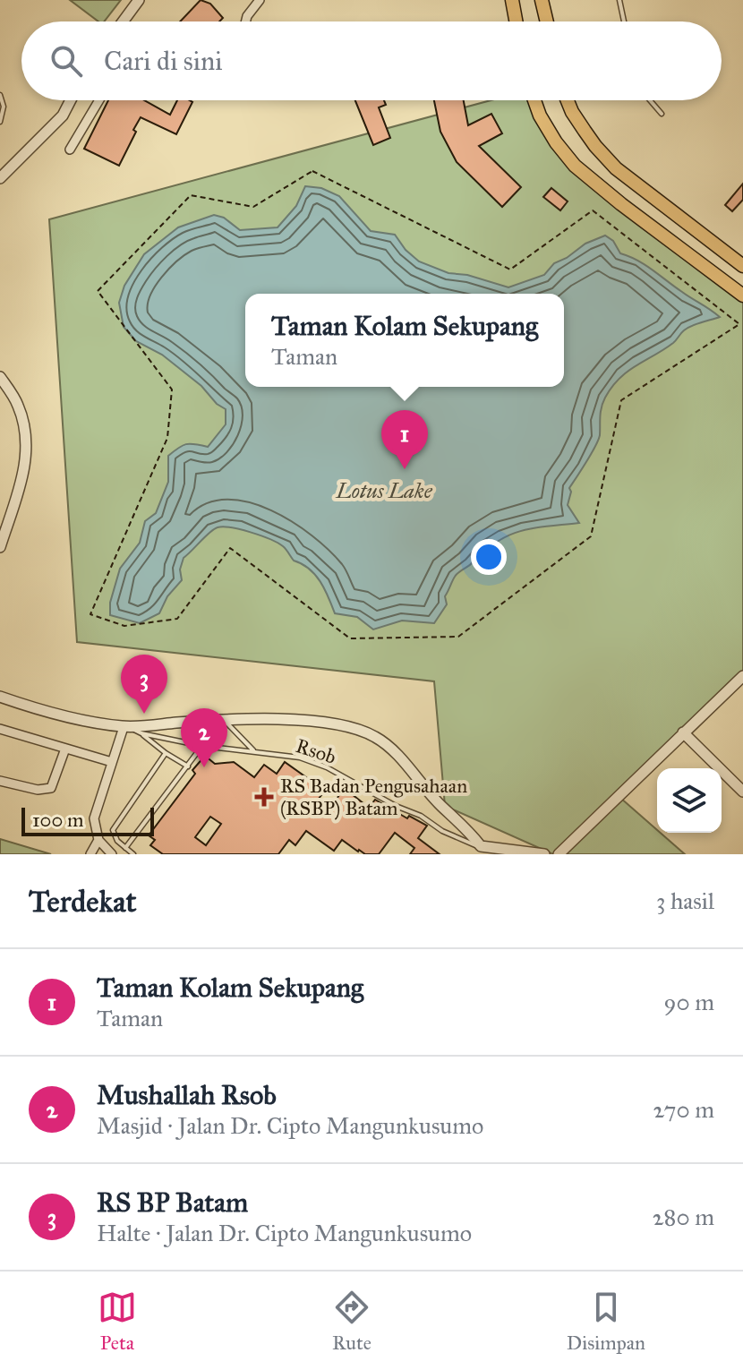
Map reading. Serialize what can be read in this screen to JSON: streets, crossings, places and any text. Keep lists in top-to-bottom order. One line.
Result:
{"streets":{"lane":["Rsob"]},"water":["Lotus Lake"],"places":{"health":["RS Badan Pengusahaan (RSBP) Batam"]},"scale_bar":"100 m","page":{"search":"Cari di sini","popup":["Taman Kolam Sekupang","Taman"],"pins":["1","3","2"],"scale":"100 m","heading":["Terdekat","3 hasil"],"list":[{"mark":"1","name":"Taman Kolam Sekupang","note":"Taman","value":"90 m"},{"mark":"2","name":"Mushallah Rsob","note":"Masjid · Jalan Dr. Cipto Mangunkusumo","value":"270 m"},{"mark":"3","name":"RS BP Batam","note":"Halte · Jalan Dr. Cipto Mangunkusumo","value":"280 m"}],"nav":["Peta","Rute","Disimpan"]}}
